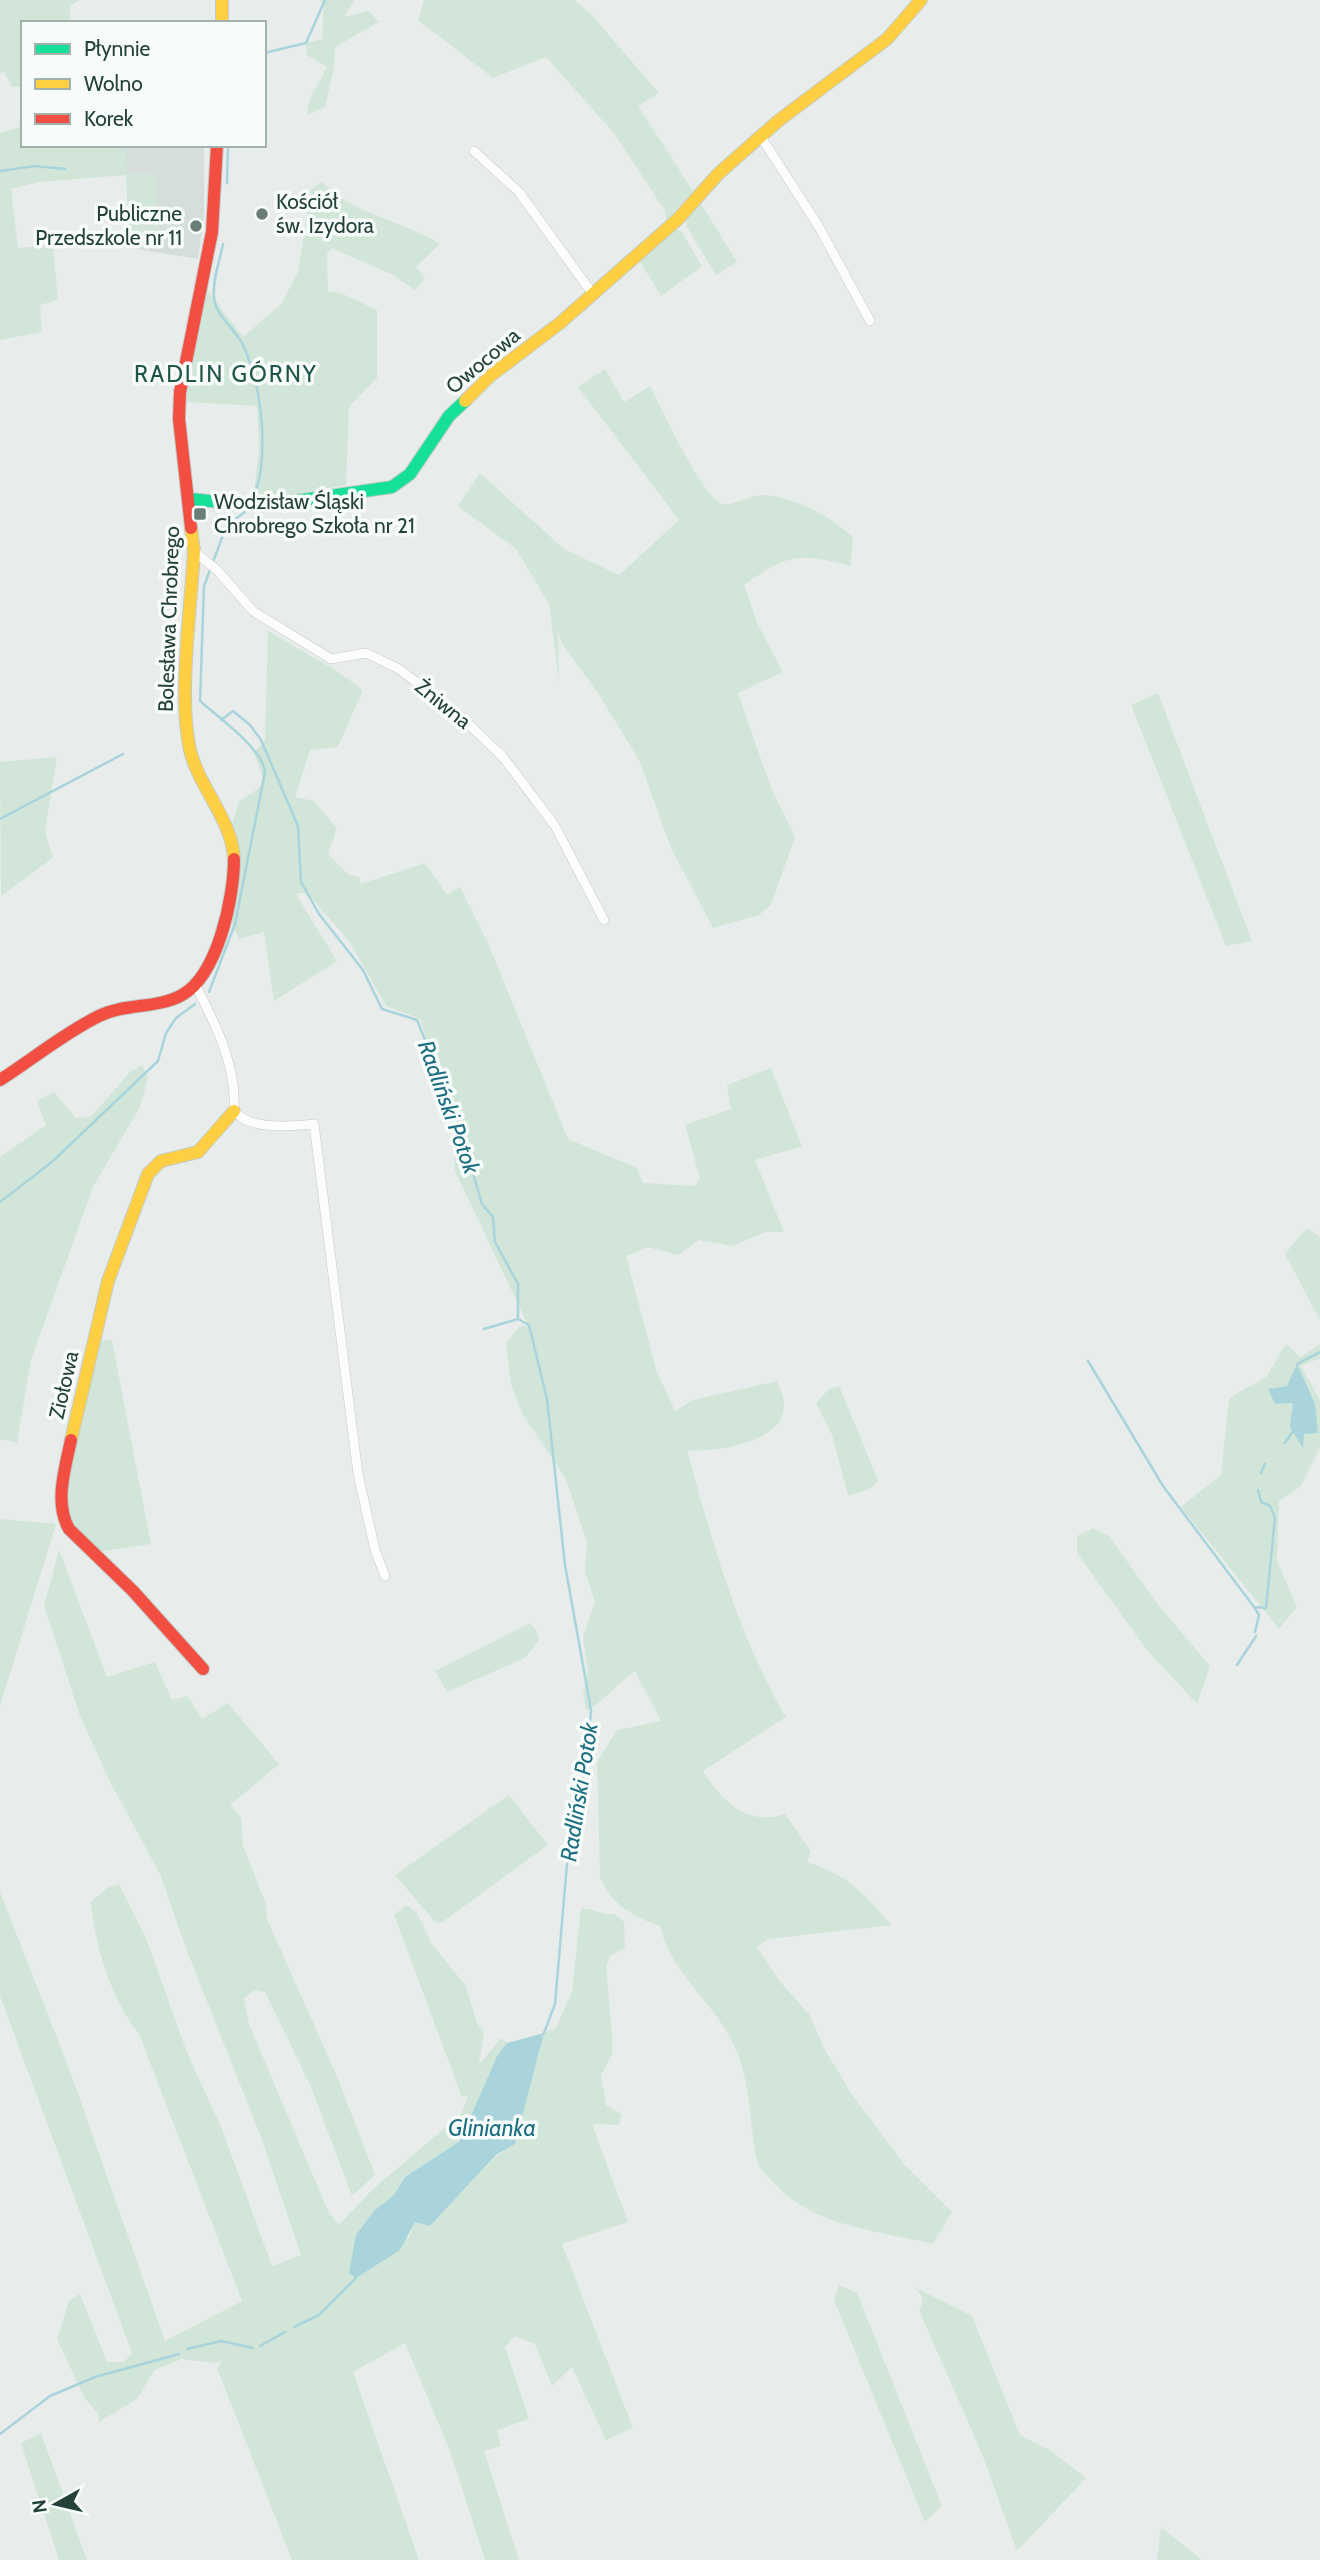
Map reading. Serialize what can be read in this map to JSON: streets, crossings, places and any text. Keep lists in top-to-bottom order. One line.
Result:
{"streets":{"street":["Owocowa","Bolesława Chrobrego","Żniwna","Ziołowa"]},"crossings":[["Owocowa","Bolesława Chrobrego"],["Bolesława Chrobrego","Żniwna"]],"districts":["RADLIN GÓRNY"],"water":["Radliński Potok","Glinianka"],"places":{"other":["Kościół św. Izydora","Publiczne Przedszkole nr 11"],"transit":["Wodzisław Śląski Chrobrego Szkoła nr 21"]},"legend":["Płynnie","Wolno","Korek"],"north":"left"}
